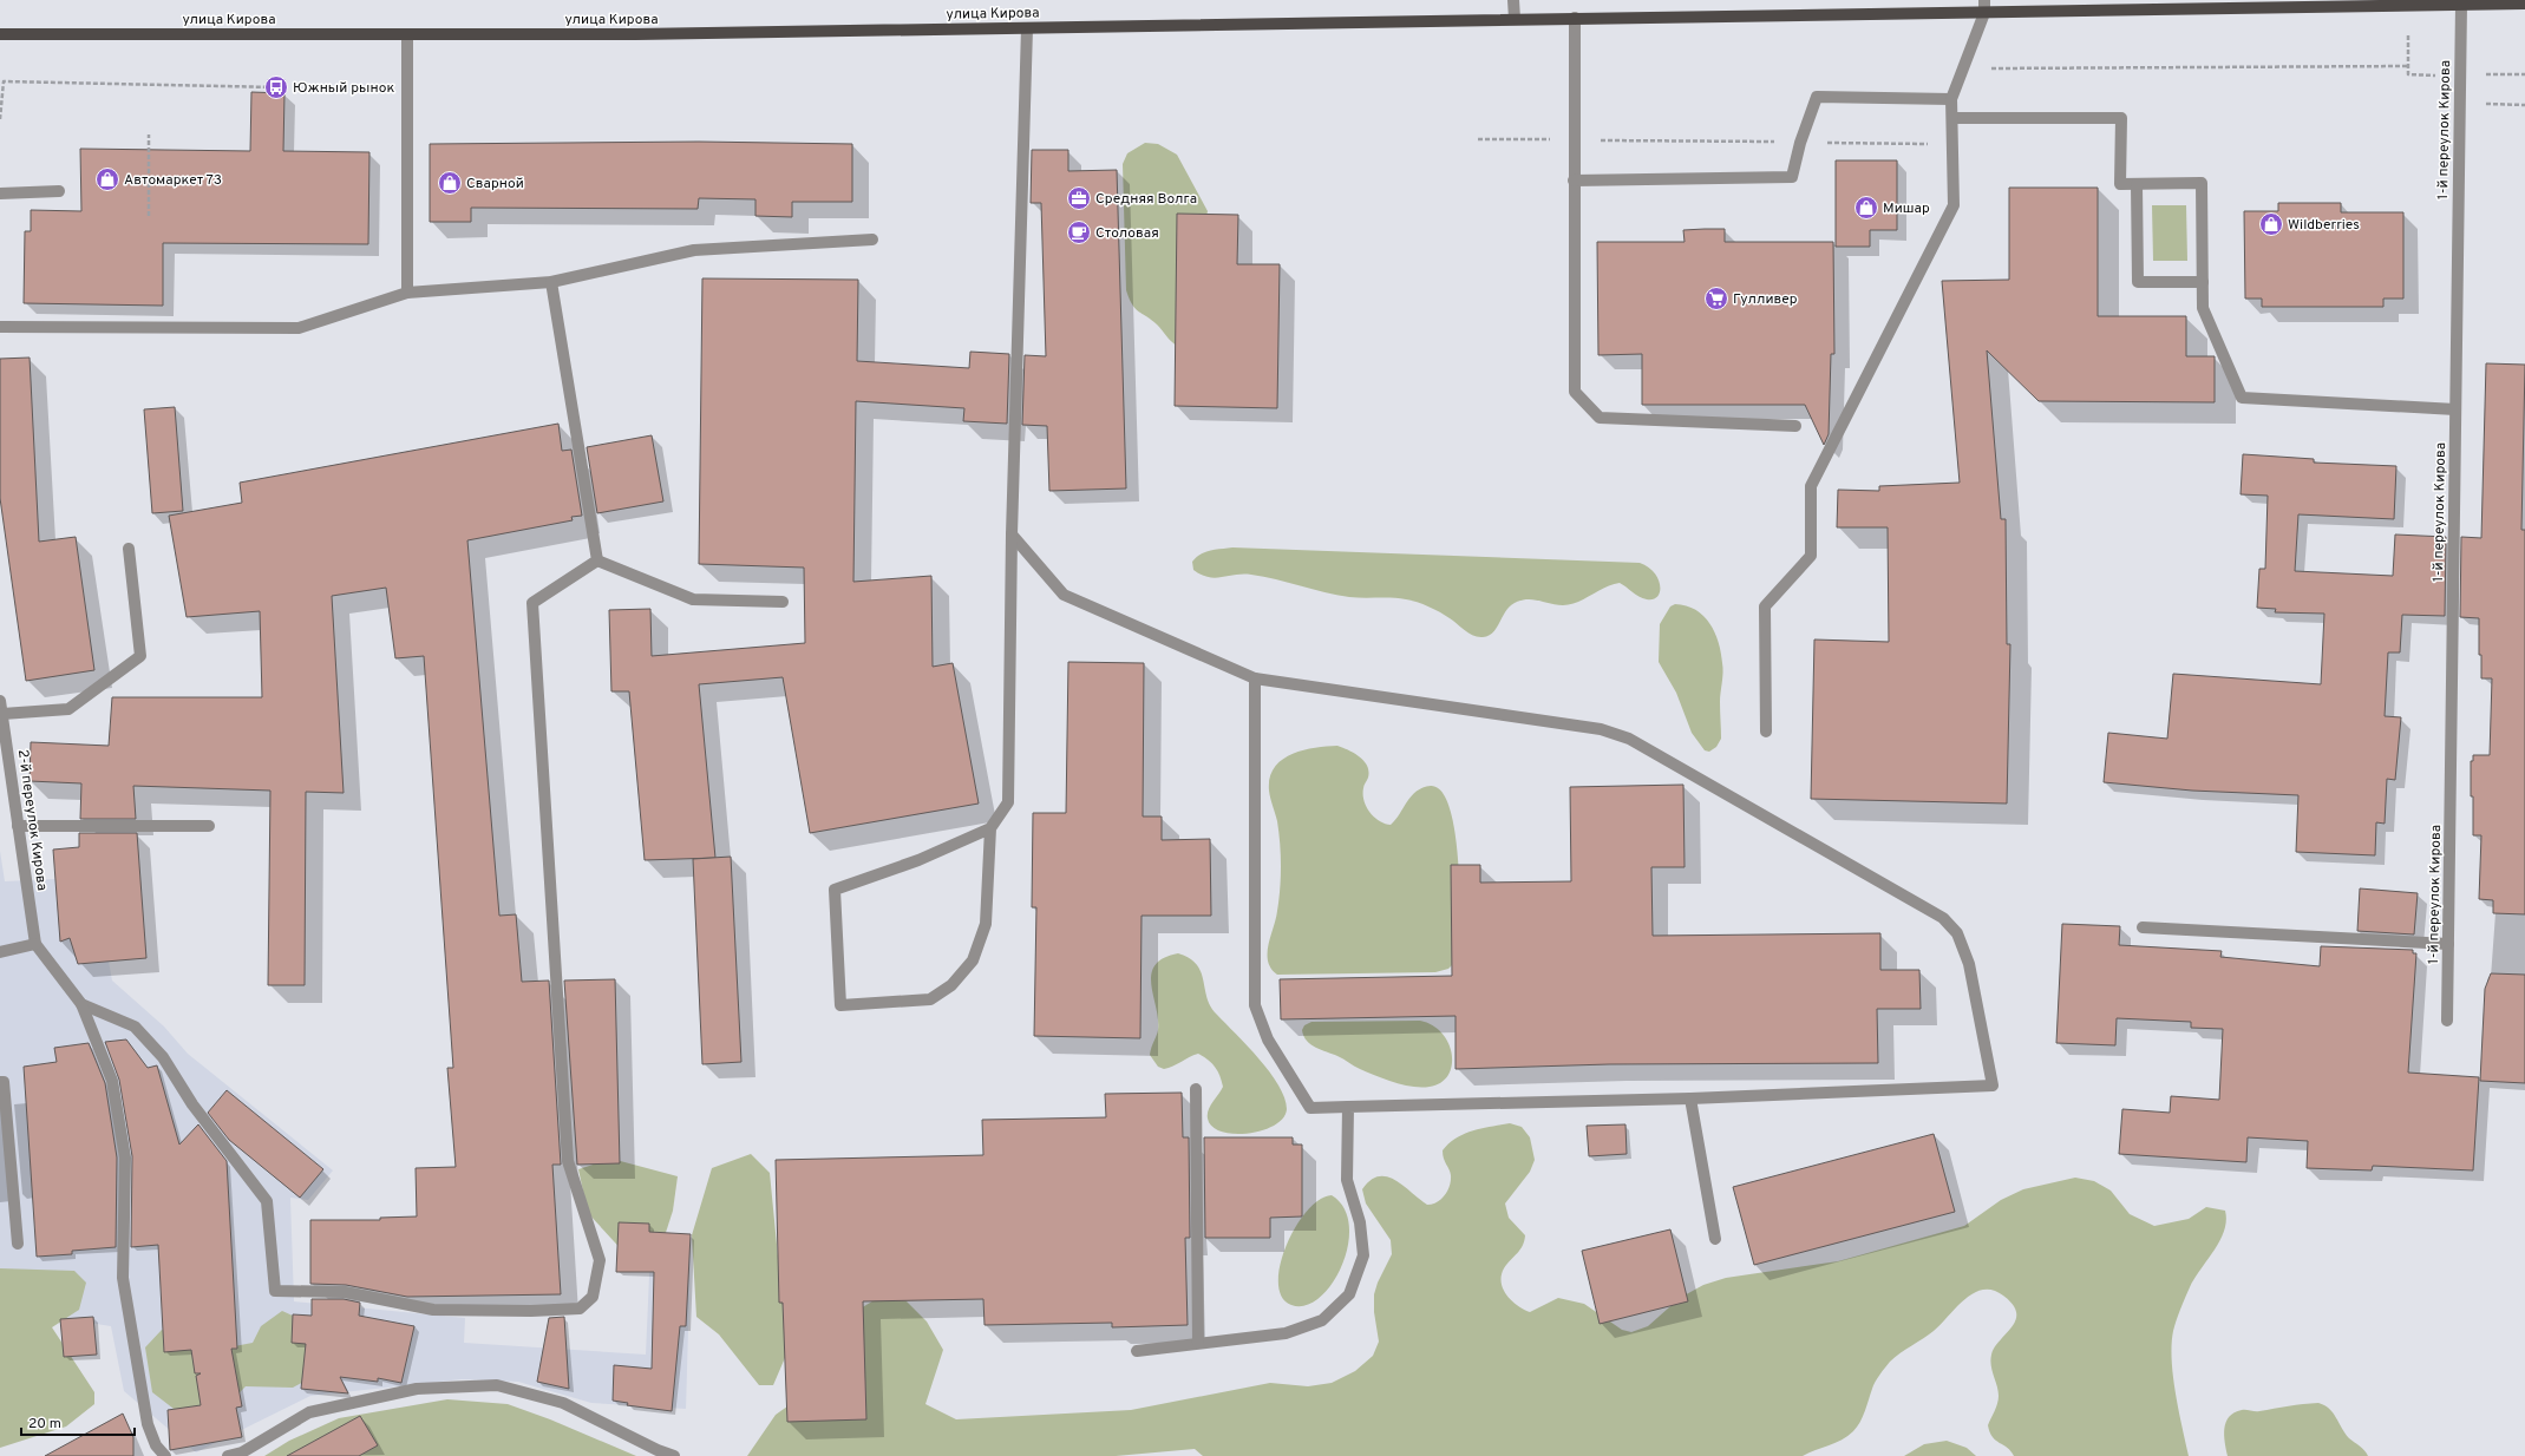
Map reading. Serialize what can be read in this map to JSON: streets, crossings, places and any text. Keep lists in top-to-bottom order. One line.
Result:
{"streets":{"main road":["улица Кирова"],"street":["1-й переулок Кирова","2-й переулок Кирова"]},"crossings":[["улица Кирова","1-й переулок Кирова"]],"places":{"bus stop":["Южный рынок"],"shop":["Автомаркет 73","Сварной","Мишар","Wildberries"],"office":["Средняя Волга"],"cafe":["Столовая"],"supermarket":["Гулливер"]},"scale_bar":"20 m"}
